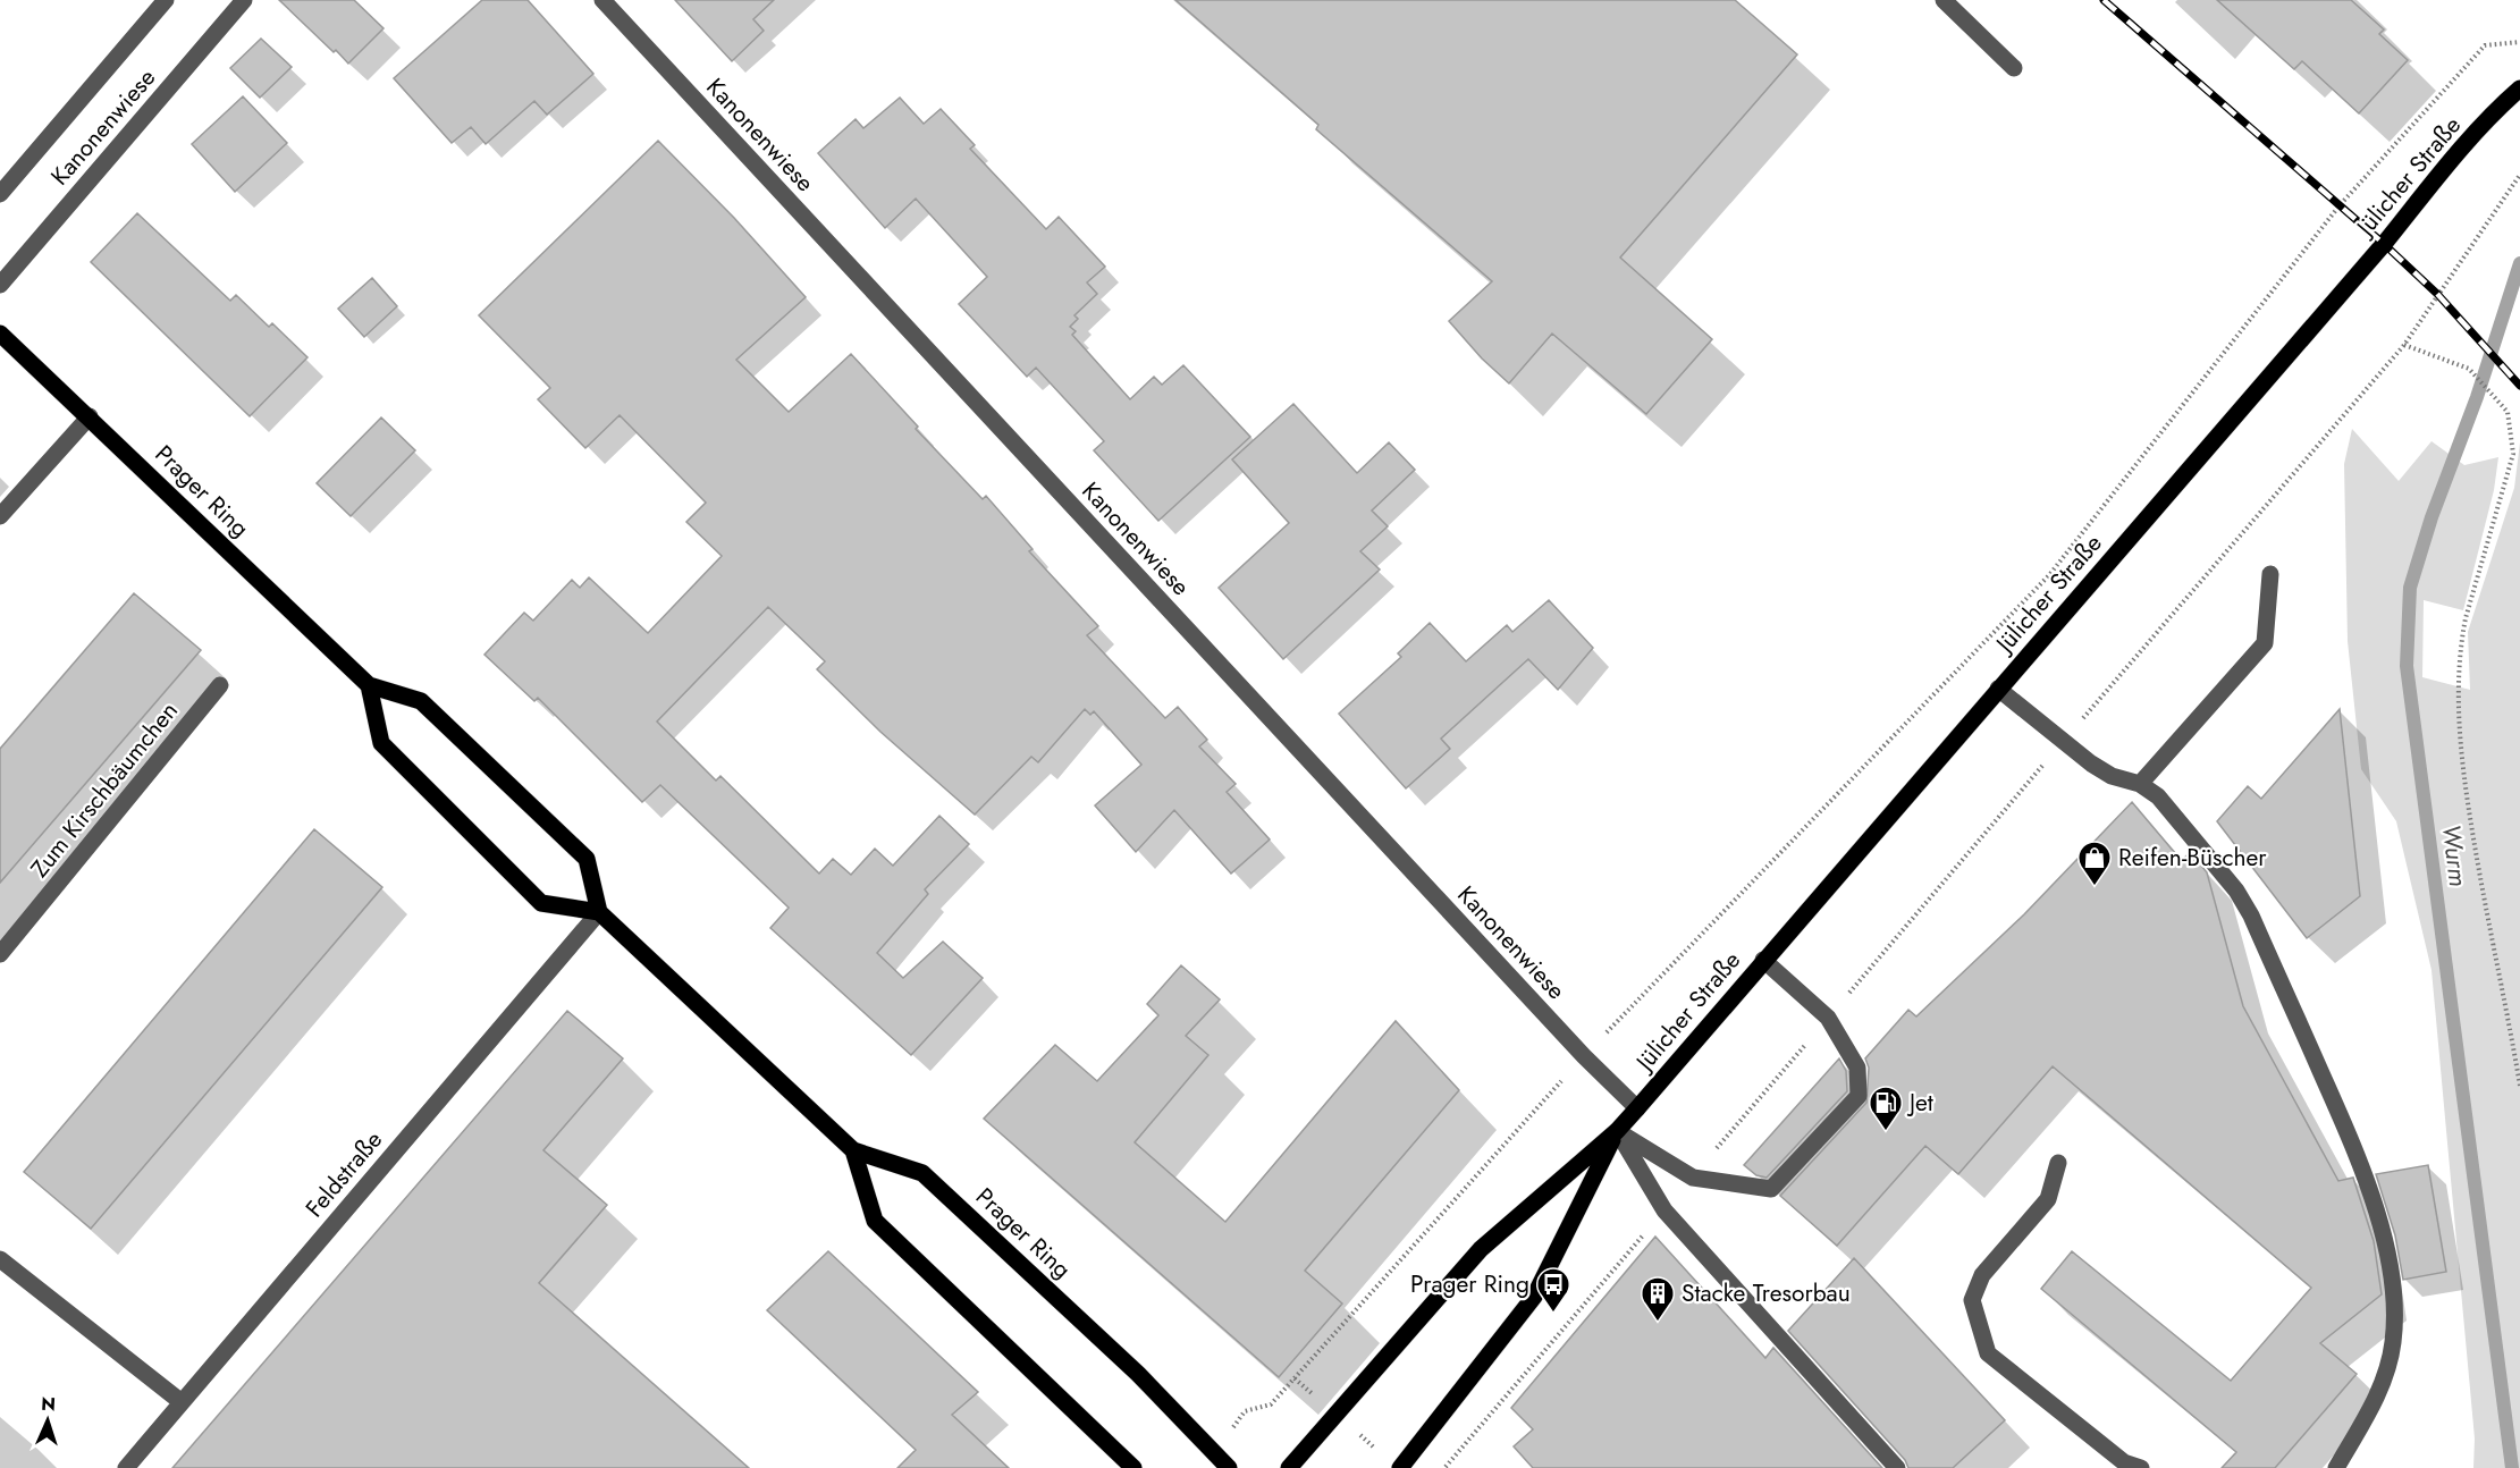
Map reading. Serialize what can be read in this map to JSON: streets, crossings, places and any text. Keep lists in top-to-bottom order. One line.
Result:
{"streets":{"main road":["Jülicher Straße","Prager Ring"],"street":["Kanonenwiese","Zum Kirschbäumchen","Feldstraße"]},"crossings":[["Kanonenwiese","Jülicher Straße"],["Prager Ring","Feldstraße"]],"water":["Wurm"],"places":{"shop":["Reifen-Büscher"],"fuel station":["Jet"],"bus stop":["Prager Ring"],"building":["Stacke Tresorbau"]},"north":"top"}
